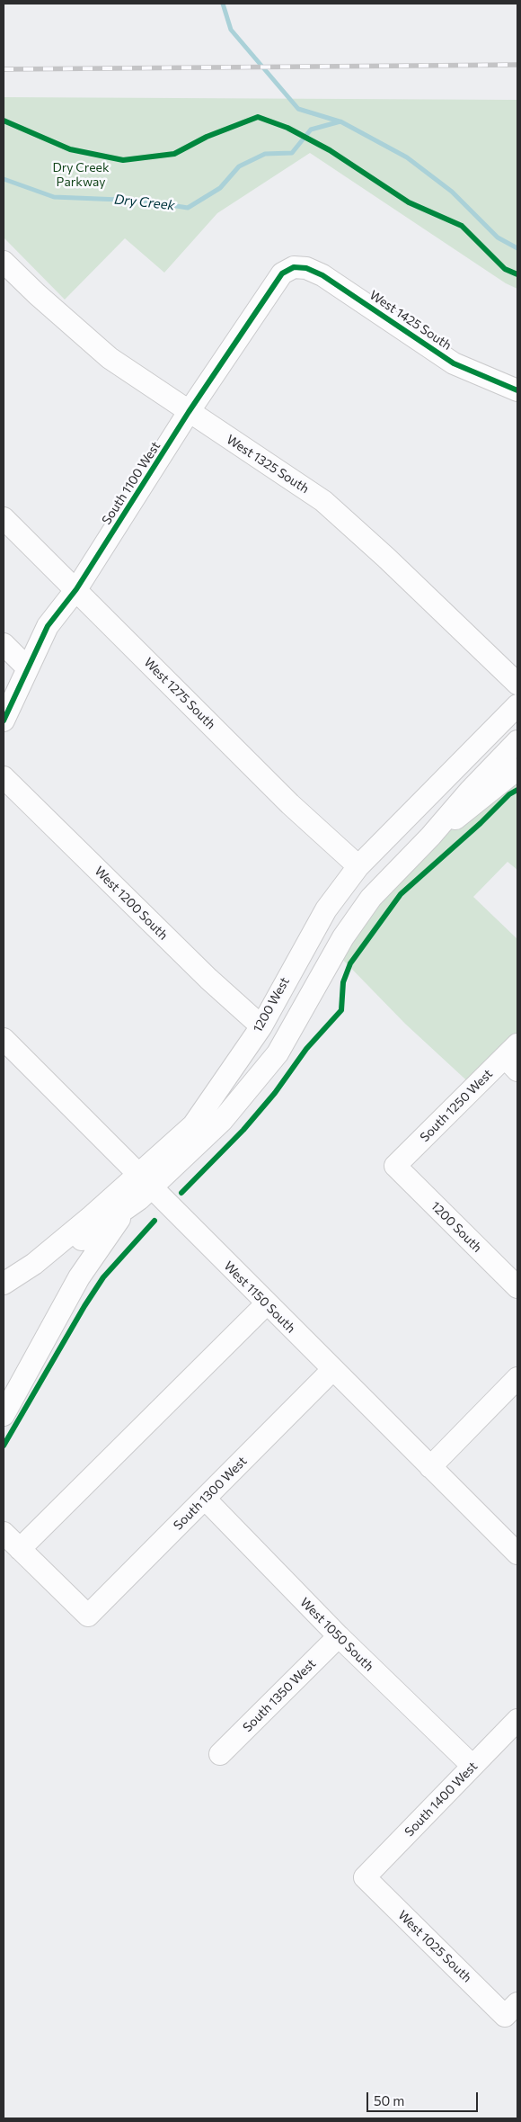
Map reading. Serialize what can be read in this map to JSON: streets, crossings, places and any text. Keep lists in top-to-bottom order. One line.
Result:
{"streets":{"street":["West 1425 South","West 1325 South","South 1100 West","West 1275 South","West 1200 South","1200 West","South 1250 West","1200 South","West 1150 South","South 1300 West","West 1050 South","South 1350 West","South 1400 West","West 1025 South"]},"crossings":[["West 1425 South","South 1100 West"],["West 1325 South","South 1100 West"],["South 1100 West","West 1275 South"],["West 1275 South","1200 West"],["West 1200 South","1200 West"],["1200 West","West 1150 South"],["South 1250 West","1200 South"],["West 1150 South","South 1300 West"],["South 1300 West","West 1050 South"],["West 1050 South","South 1350 West"],["West 1050 South","South 1400 West"],["South 1400 West","West 1025 South"]],"water":["Dry Creek"],"parks":["Dry Creek Parkway"],"scale_bar":"50 m"}
